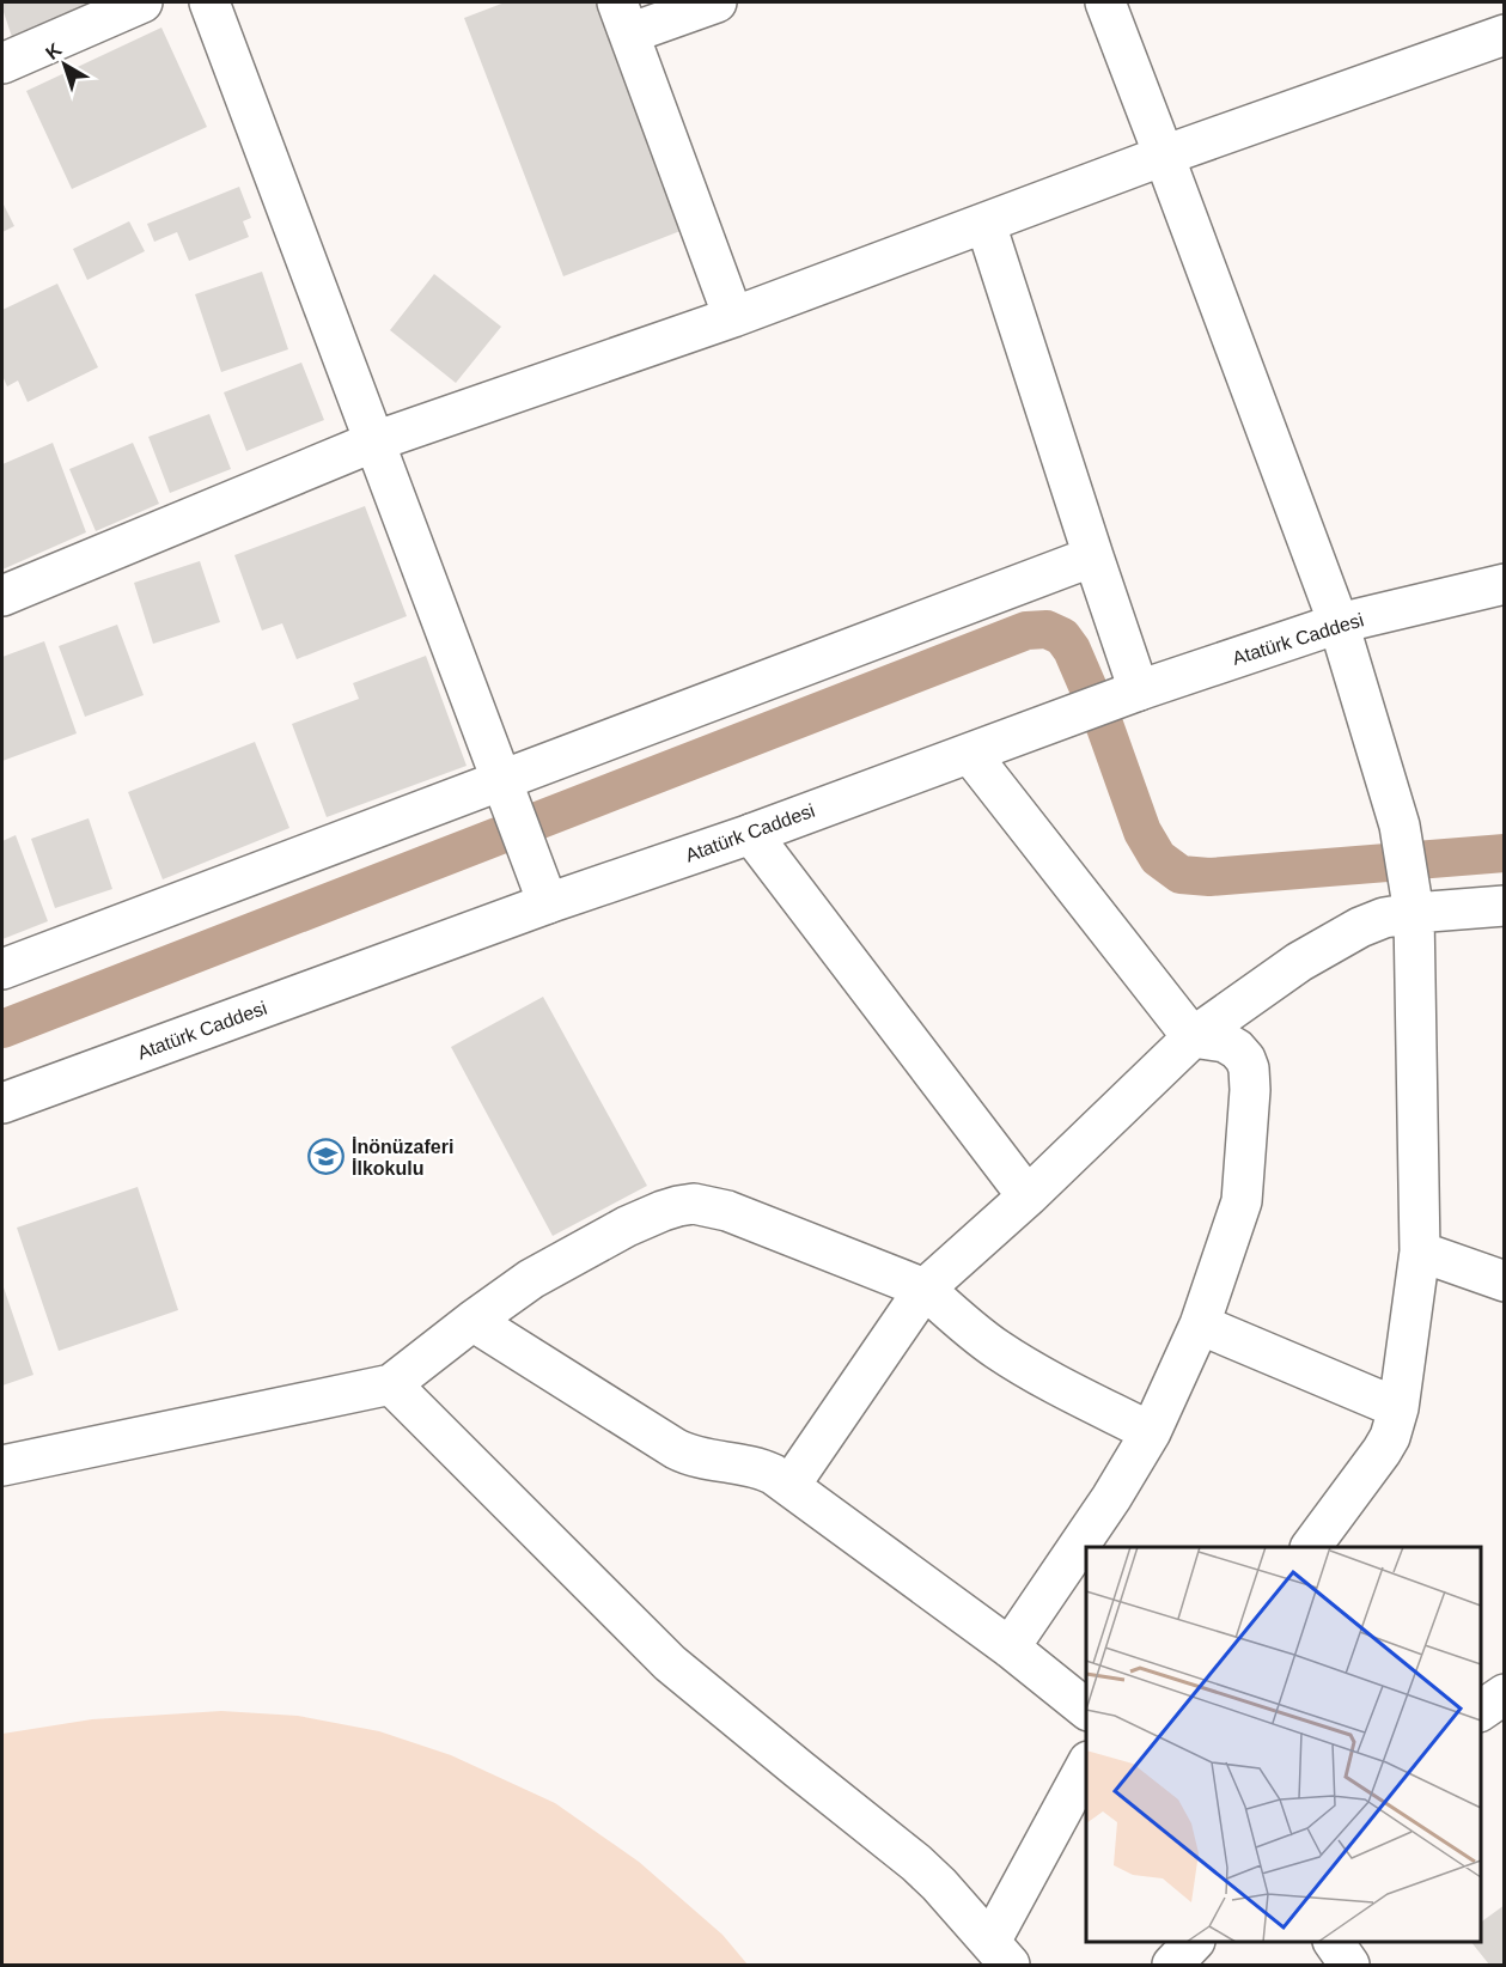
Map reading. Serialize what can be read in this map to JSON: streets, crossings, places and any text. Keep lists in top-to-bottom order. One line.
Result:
{"streets":{"street":["Atatürk Caddesi"]},"places":{"school or university":["İnönüzaferi İlkokulu"]},"north":"top left"}
